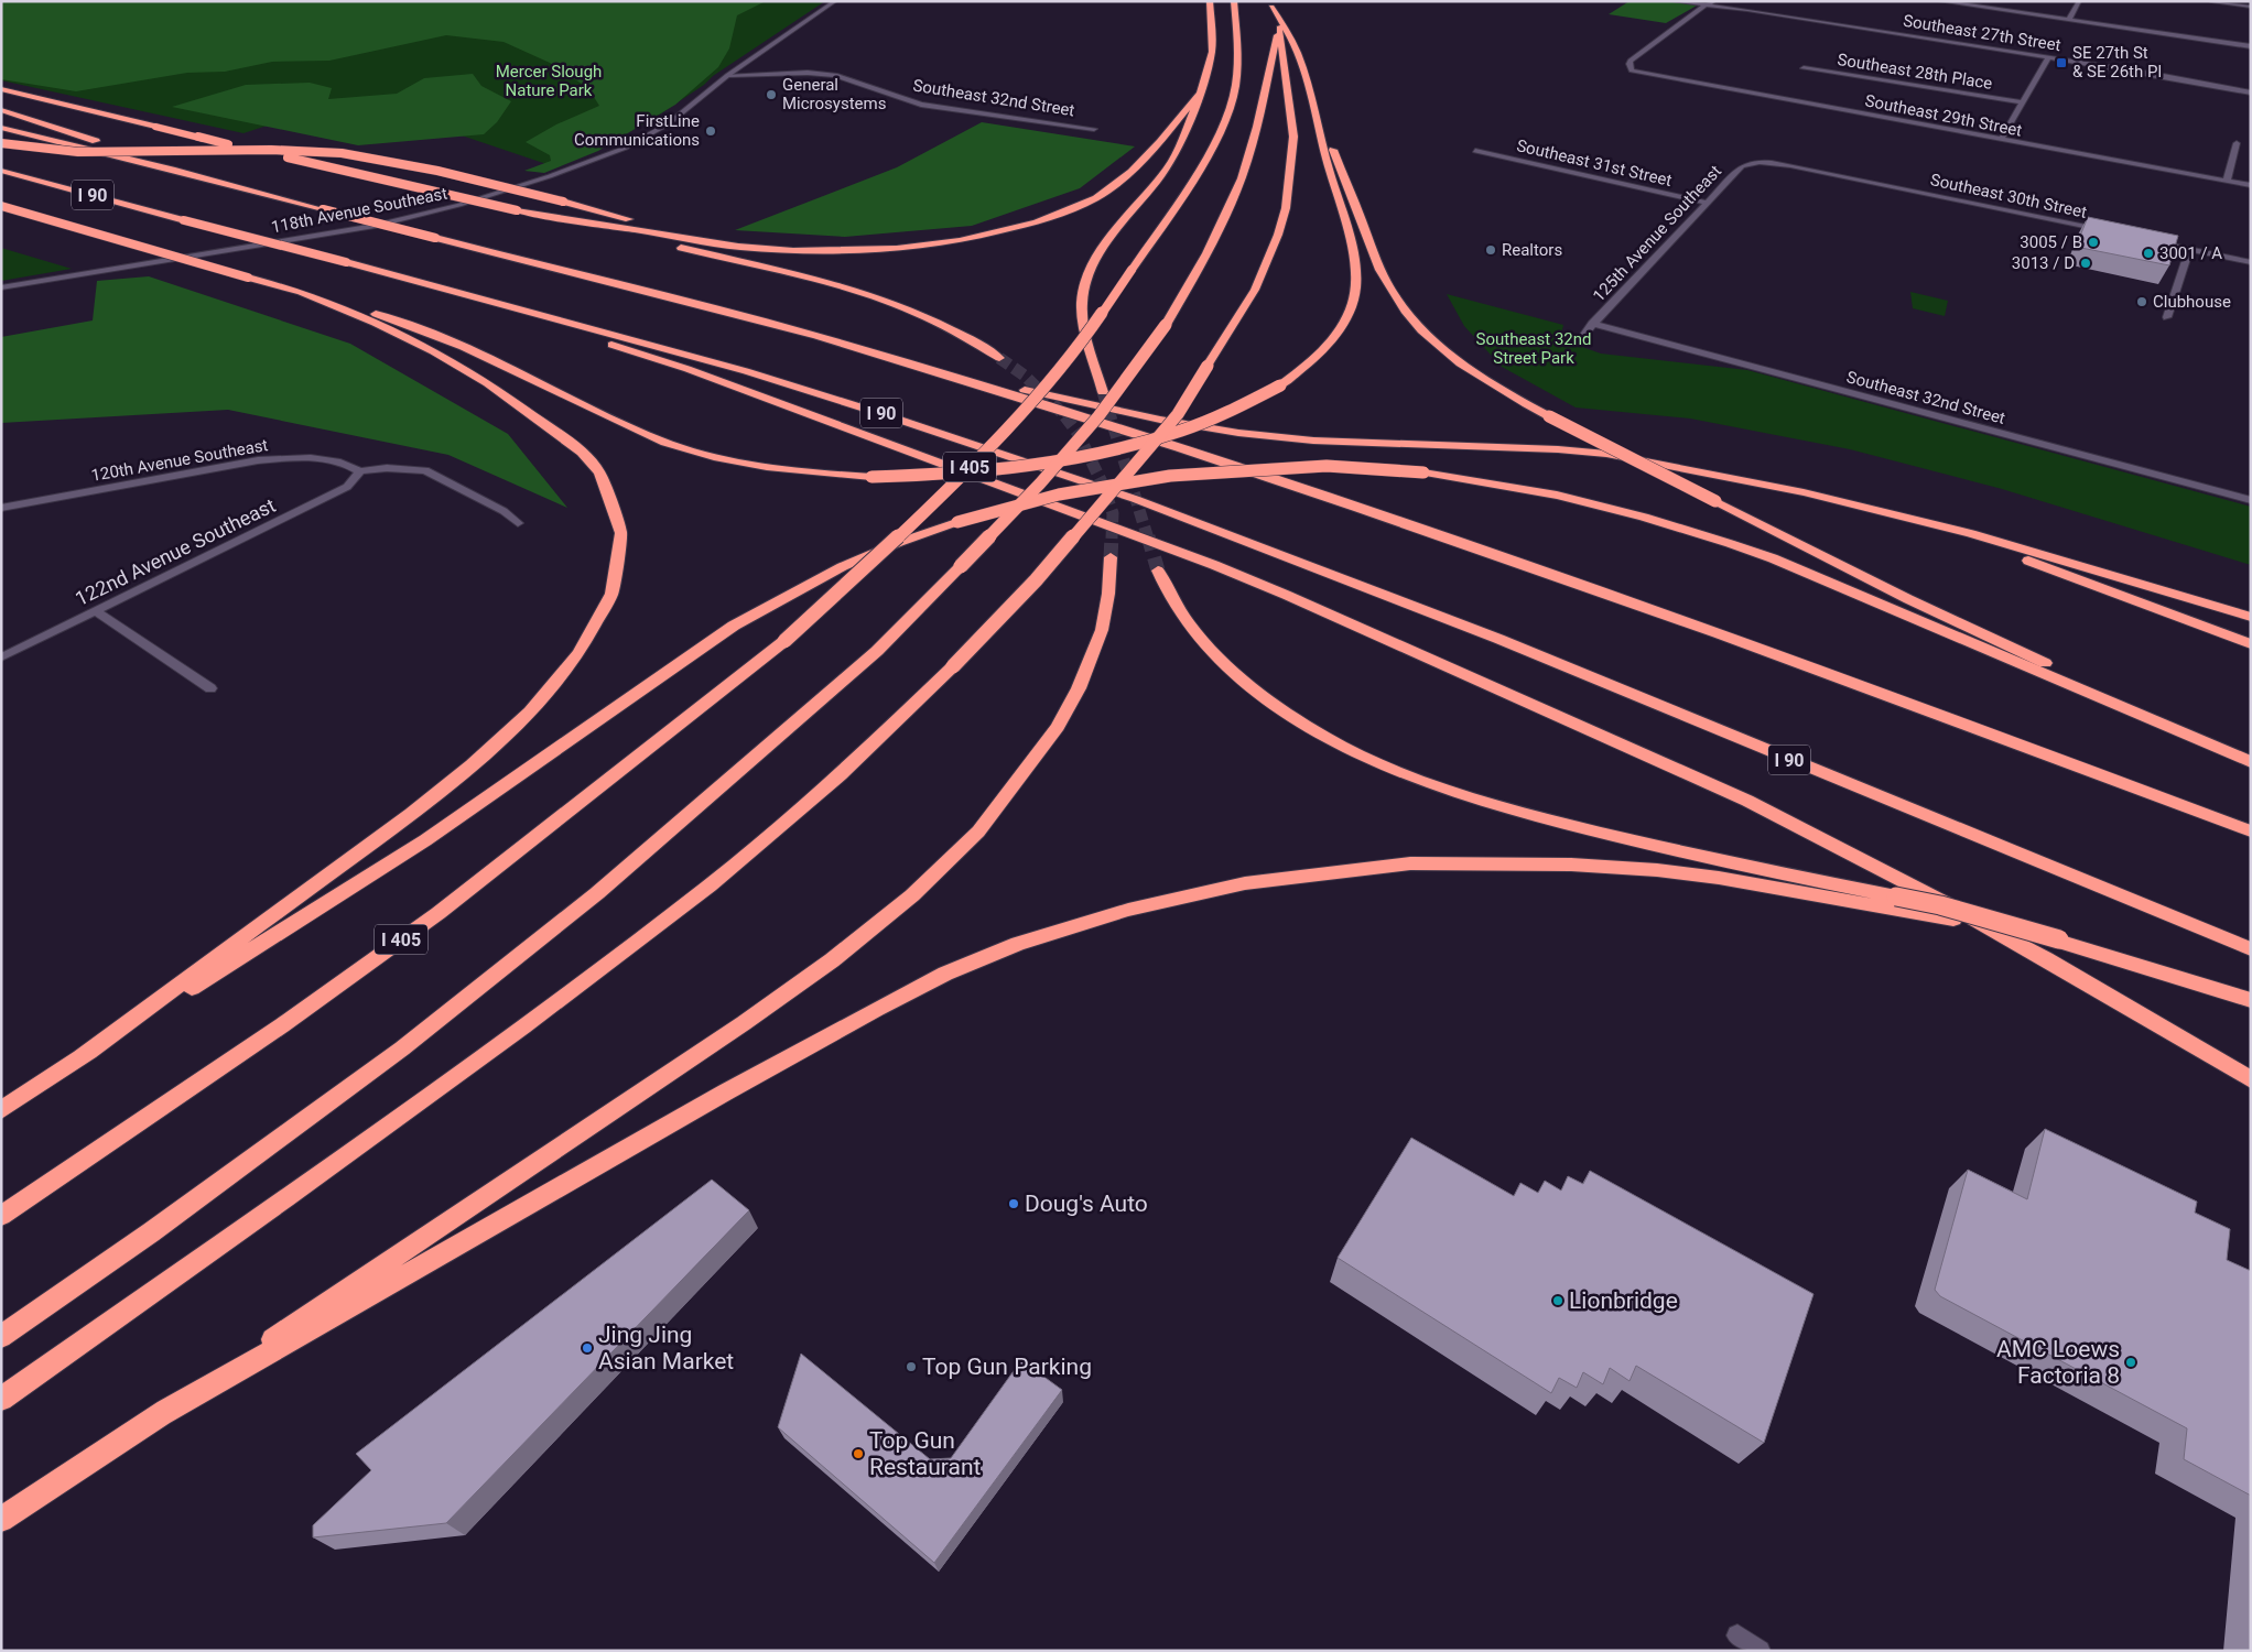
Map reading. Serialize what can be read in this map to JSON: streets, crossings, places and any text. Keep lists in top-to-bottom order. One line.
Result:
{"streets":{"highway":["I 90","I 405"],"street":["Southeast 27th Street","Southeast 28th Place","Southeast 32nd Street","Southeast 29th Street","Southeast 31st Street","Southeast 30th Street","118th Avenue Southeast","125th Avenue Southeast","120th Avenue Southeast","122nd Avenue Southeast"]},"crossings":[["Southeast 27th Street","Southeast 29th Street"],["Southeast 32nd Street","118th Avenue Southeast"],["Southeast 32nd Street","125th Avenue Southeast"],["Southeast 31st Street","125th Avenue Southeast"],["Southeast 30th Street","125th Avenue Southeast"],["120th Avenue Southeast","122nd Avenue Southeast"]],"parks":["Mercer Slough Nature Park","Southeast 32nd Street Park"],"places":{"transit":["SE 27th St & SE 26th Pl"],"other":["General Microsystems","FirstLine Communications","3005 / B","Realtors","3001 / A","3013 / D","Clubhouse","Doug's Auto","Lionbridge","Jing Jing Asian Market","AMC Loews Factoria 8","Top Gun Parking","Top Gun Restaurant"]}}
